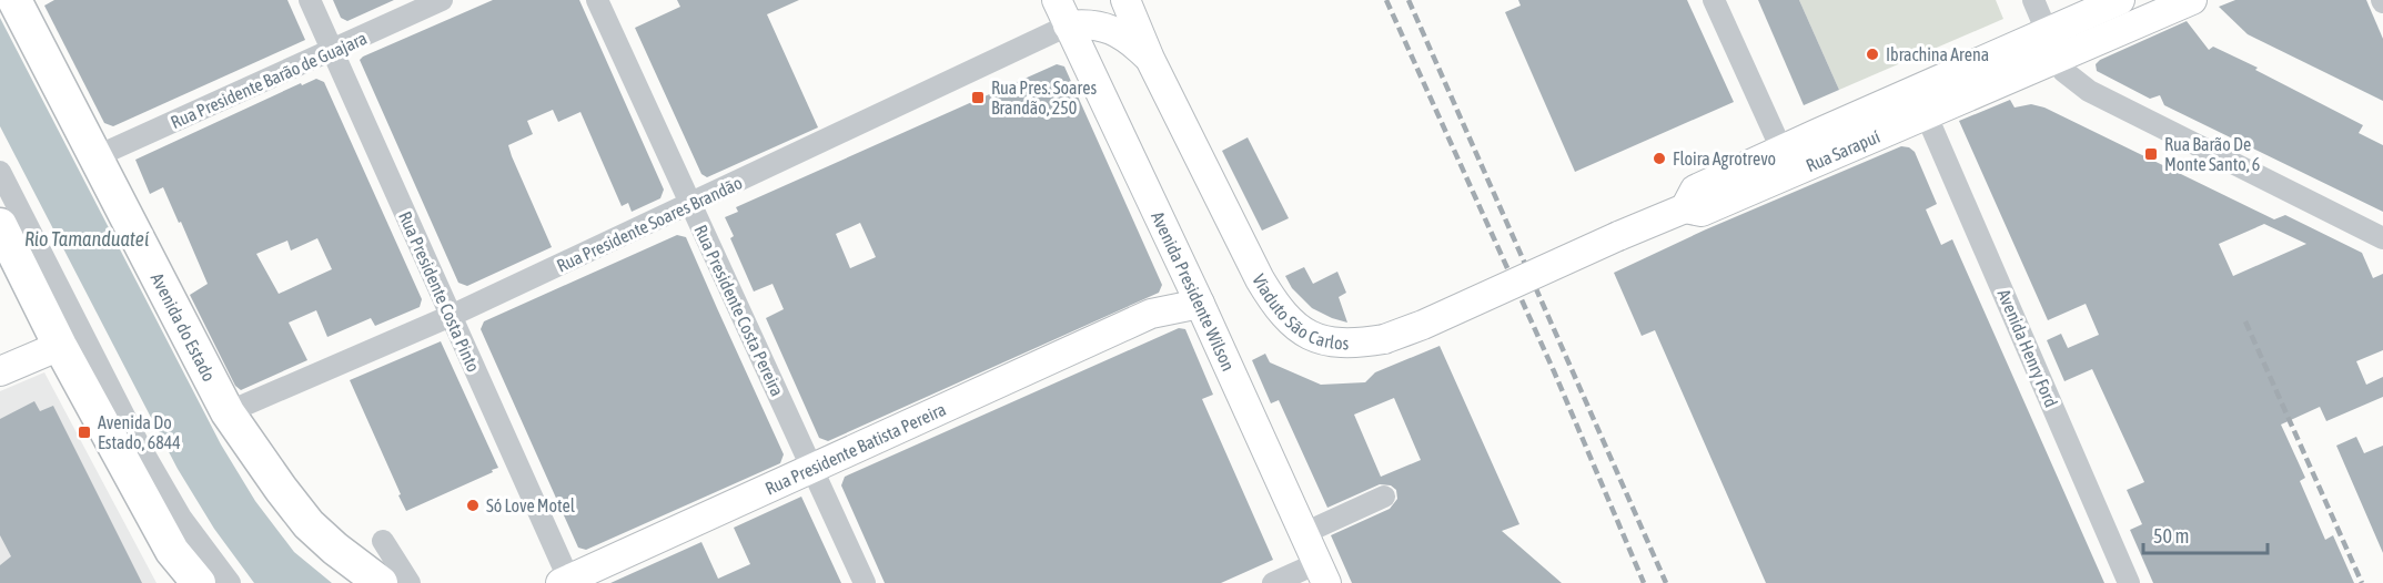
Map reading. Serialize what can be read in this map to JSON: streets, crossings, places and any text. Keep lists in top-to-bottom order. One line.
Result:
{"streets":{"highway":["Avenida do Estado"],"main road":["Rua Sarapuí","Avenida Presidente Wilson","Viaduto São Carlos","Rua Presidente Batista Pereira"],"street":["Rua Presidente Barão de Guajara","Rua Presidente Soares Brandão","Rua Presidente Costa Pinto","Rua Presidente Costa Pereira","Avenida Henry Ford"]},"crossings":[["Rua Presidente Barão de Guajara","Rua Presidente Costa Pinto"],["Rua Presidente Barão de Guajara","Avenida do Estado"],["Rua Sarapuí","Viaduto São Carlos"],["Rua Sarapuí","Avenida Henry Ford"],["Rua Presidente Soares Brandão","Rua Presidente Costa Pinto"],["Rua Presidente Soares Brandão","Avenida Presidente Wilson"],["Rua Presidente Soares Brandão","Rua Presidente Costa Pereira"],["Rua Presidente Soares Brandão","Avenida do Estado"],["Rua Presidente Costa Pinto","Rua Presidente Batista Pereira"],["Avenida Presidente Wilson","Rua Presidente Batista Pereira"],["Rua Presidente Costa Pereira","Rua Presidente Batista Pereira"]],"water":["Rio Tamanduateí"],"places":{"other":["Ibrachina Arena","Floira Agrotrevo","Só Love Motel"],"transit":["Rua Pres. Soares Brandão, 250","Rua Barão De Monte Santo, 6","Avenida Do Estado, 6844"]},"scale_bar":"50 m"}
